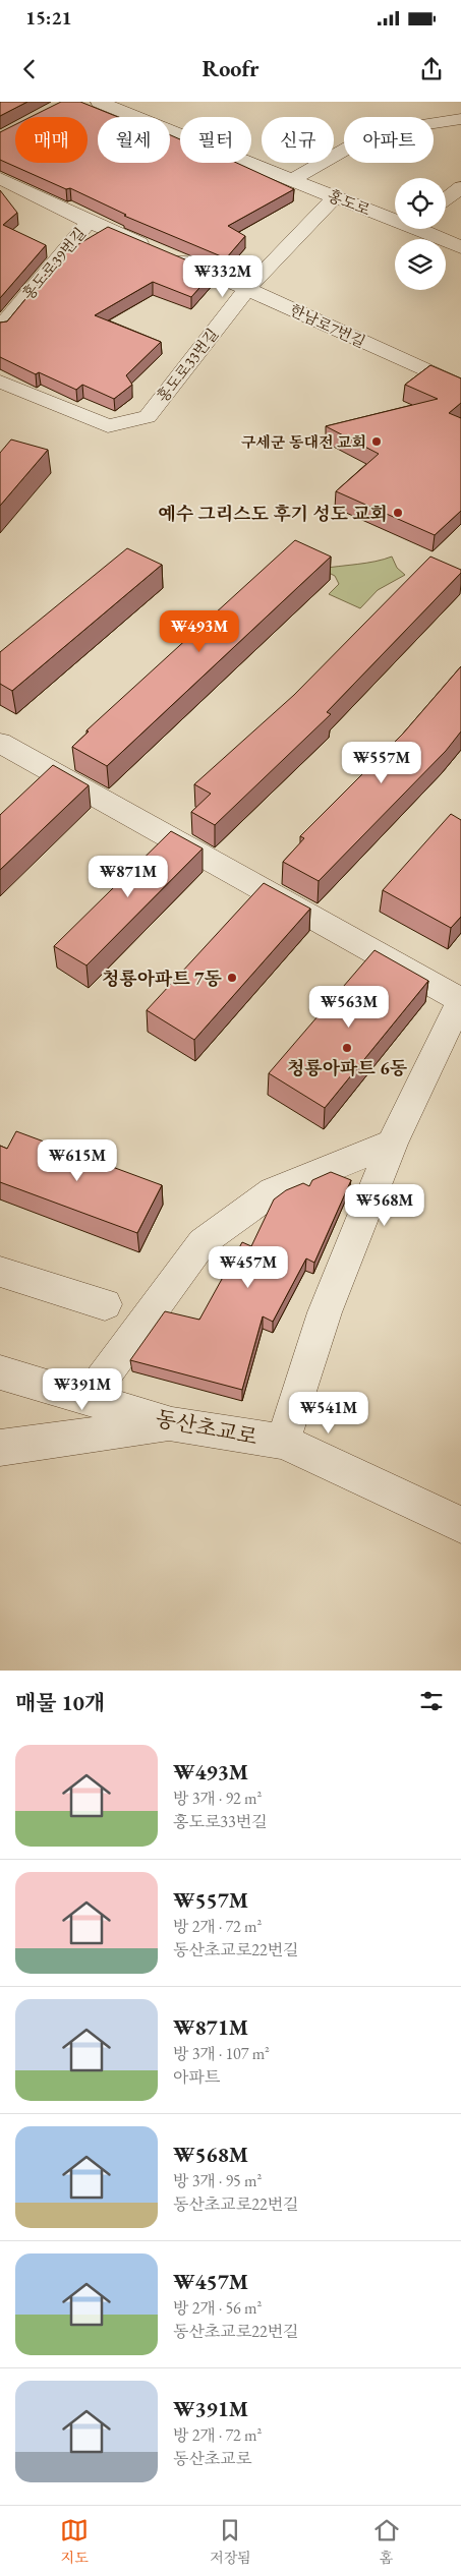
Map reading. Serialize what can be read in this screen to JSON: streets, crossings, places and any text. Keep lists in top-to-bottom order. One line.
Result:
{"streets":{"street":["홍도로","홍도로39번길","한남로7번길","홍도로33번길","동산초교로"]},"crossings":[["홍도로","홍도로33번길"],["홍도로39번길","한남로7번길"],["한남로7번길","홍도로33번길"]],"places":["구세군 동대전 교회","예수 그리스도 후기 성도 교회","청룡아파트 7동","청룡아파트 6동"],"page":{"status":"15:21","header":"Roofr","chip":["매매","월세","필터","신규","아파트"],"price":["₩332M","₩493M","₩557M","₩871M","₩563M","₩615M","₩568M","₩457M","₩391M","₩541M"],"heading":"매물 10개","list":[{"name":"₩493M","note":"방 3개 · 92 m² · 홍도로33번길"},{"name":"₩557M","note":"방 2개 · 72 m² · 동산초교로22번길"},{"name":"₩871M","note":"방 3개 · 107 m² · 아파트"},{"name":"₩568M","note":"방 3개 · 95 m² · 동산초교로22번길"},{"name":"₩457M","note":"방 2개 · 56 m² · 동산초교로22번길"},{"name":"₩391M","note":"방 2개 · 72 m² · 동산초교로"}],"tabs":["지도","저장됨","홈"]}}
